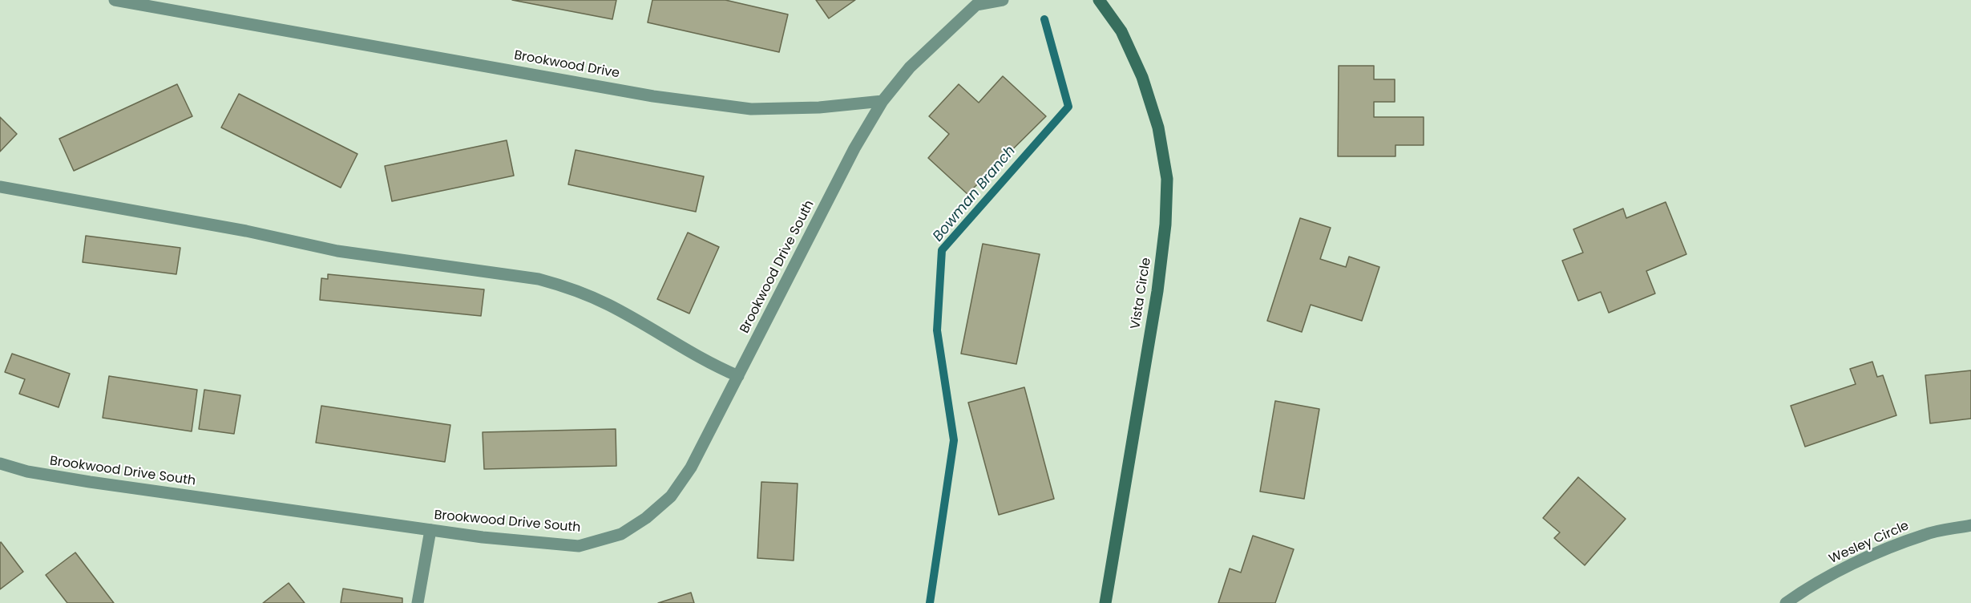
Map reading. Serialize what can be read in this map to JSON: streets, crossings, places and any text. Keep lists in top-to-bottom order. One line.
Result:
{"streets":{"street":["Brookwood Drive","Brookwood Drive South","Vista Circle","Wesley Circle"]},"crossings":[["Brookwood Drive","Brookwood Drive South"]],"water":["Bowman Branch"]}
